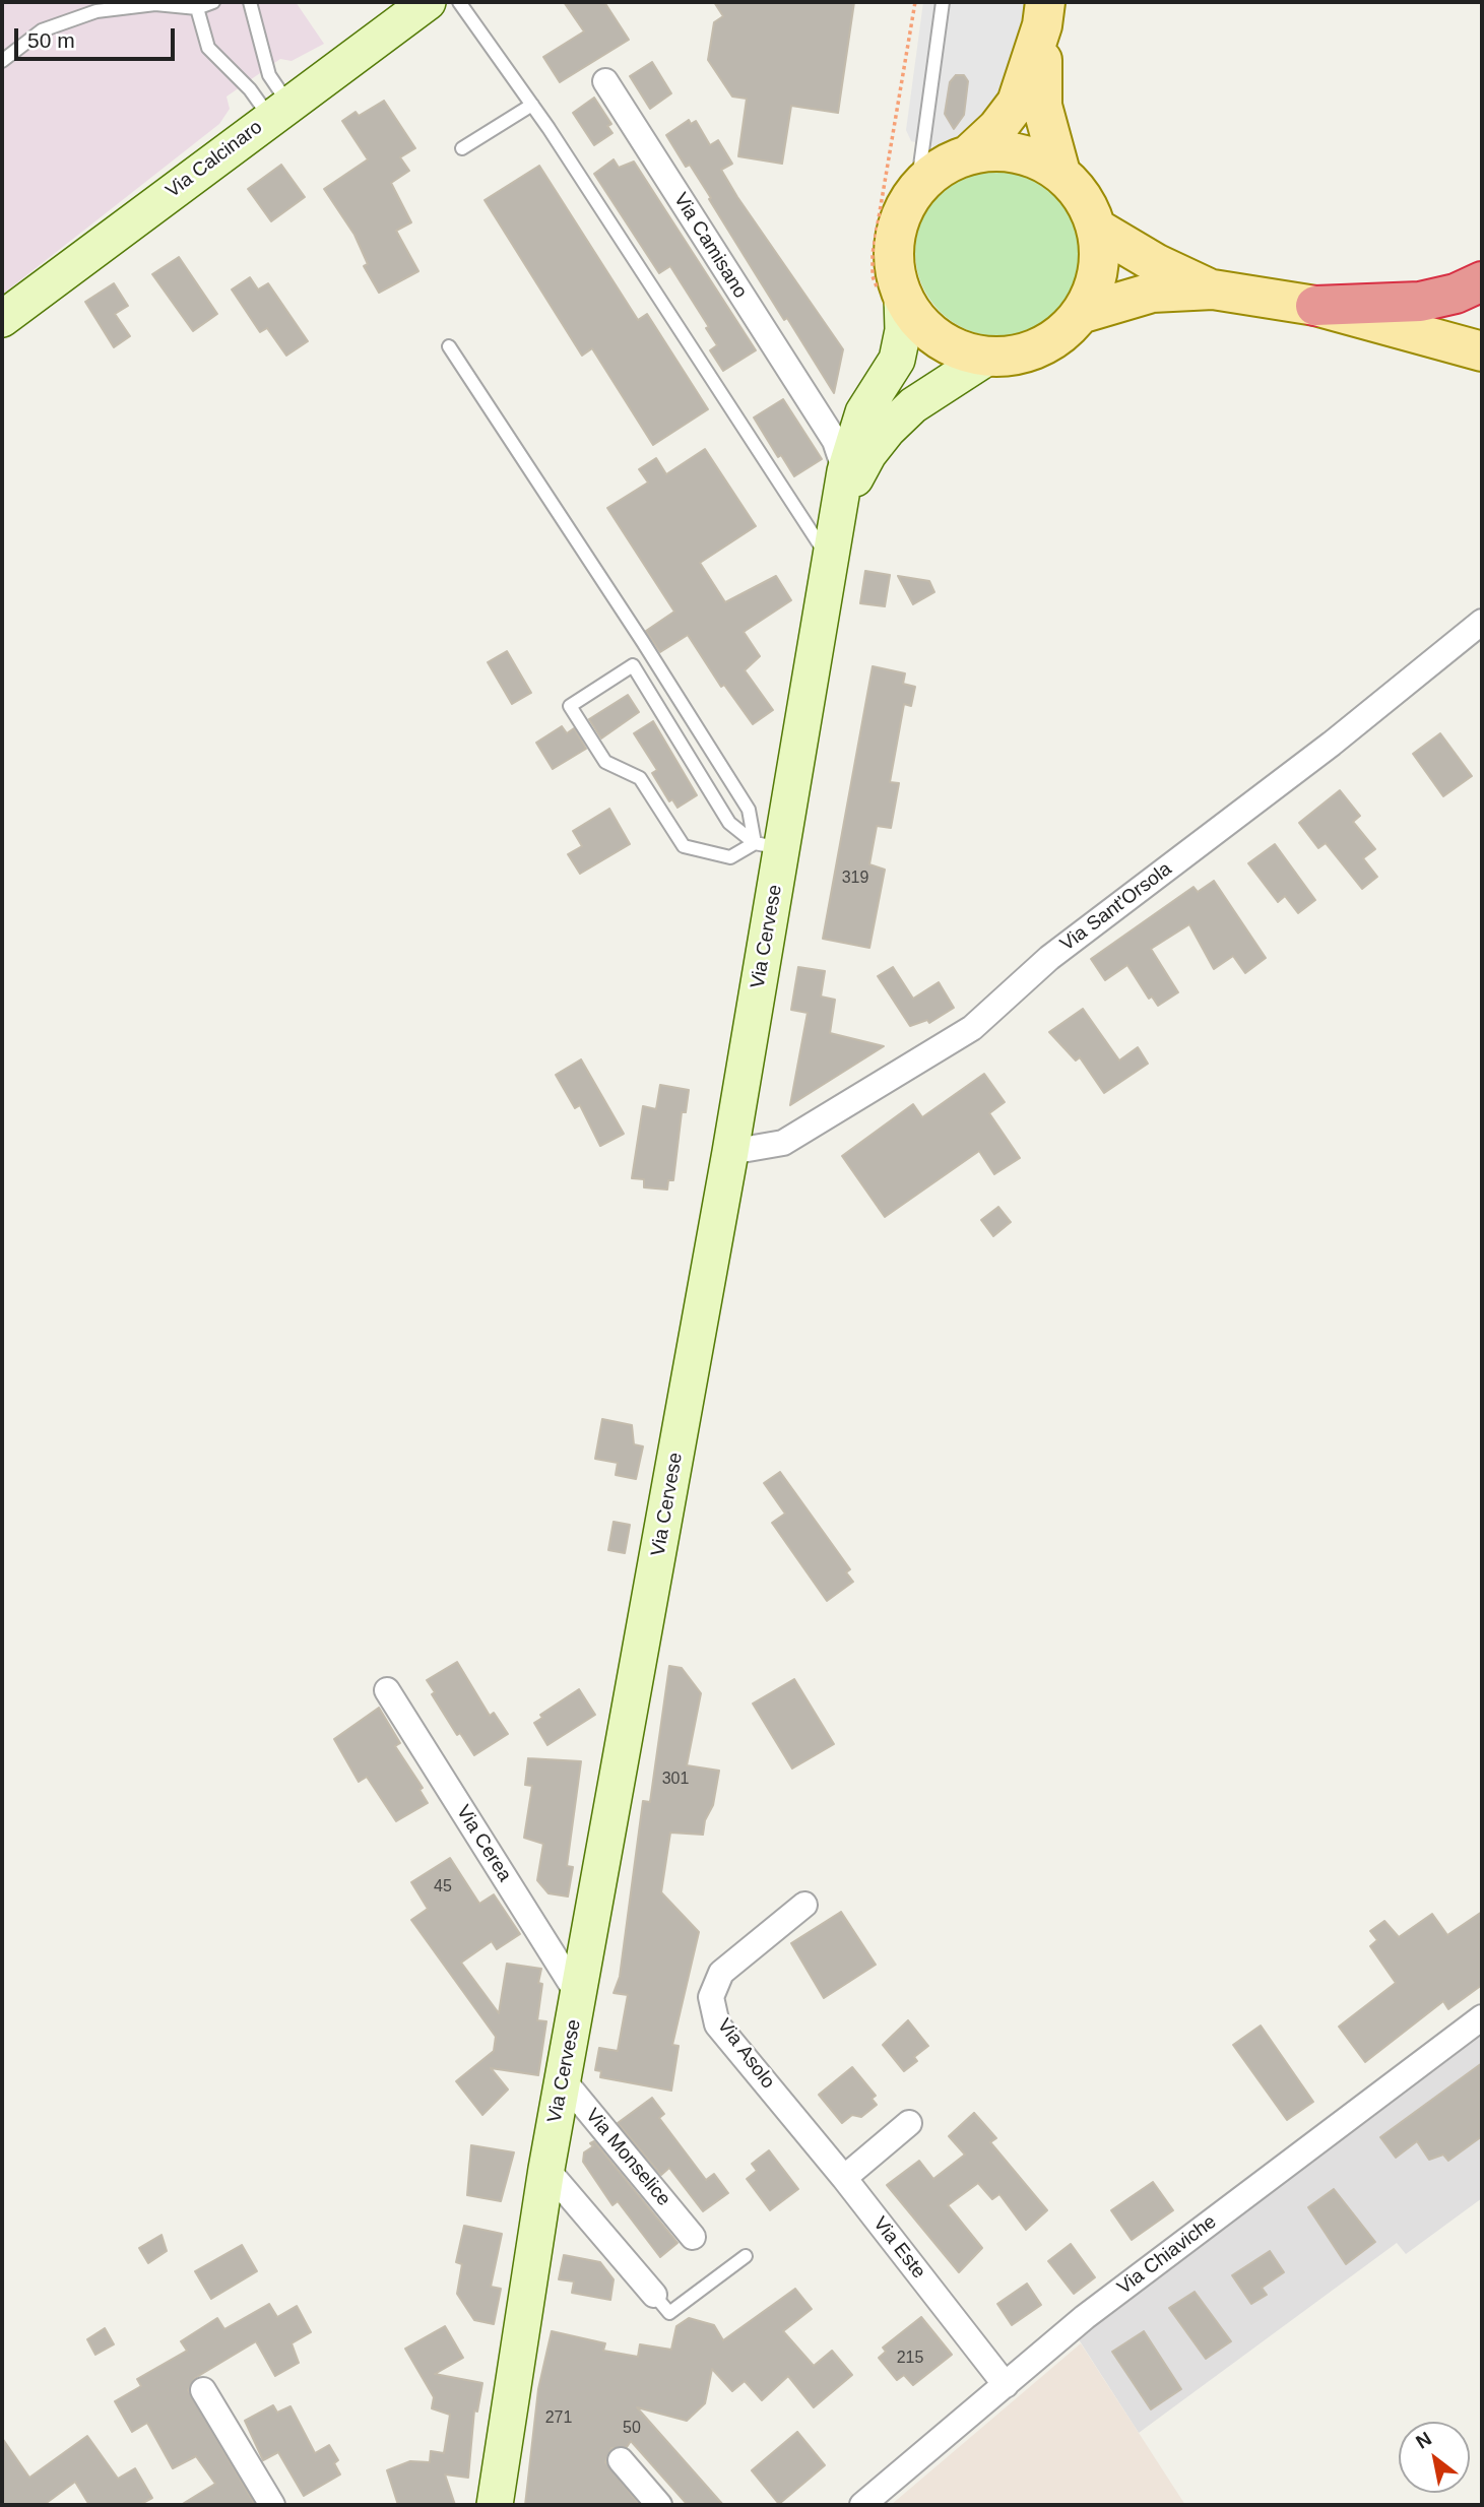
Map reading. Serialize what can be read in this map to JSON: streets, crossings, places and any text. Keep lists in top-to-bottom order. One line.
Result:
{"streets":{"main road":["Via Calcinaro","Via Cervese"],"street":["Via Camisano","Via Sant'Orsola","Via Cerea","Via Asolo","Via Monselice","Via Este","Via Chiaviche"]},"crossings":[["Via Camisano","Via Cervese"],["Via Sant'Orsola","Via Cervese"],["Via Cervese","Via Cerea"],["Via Cervese","Via Monselice"],["Via Asolo","Via Este"],["Via Este","Via Chiaviche"]],"house_numbers":["319","301","45","215","271","50"],"scale_bar":"50 m","north":"top left"}
